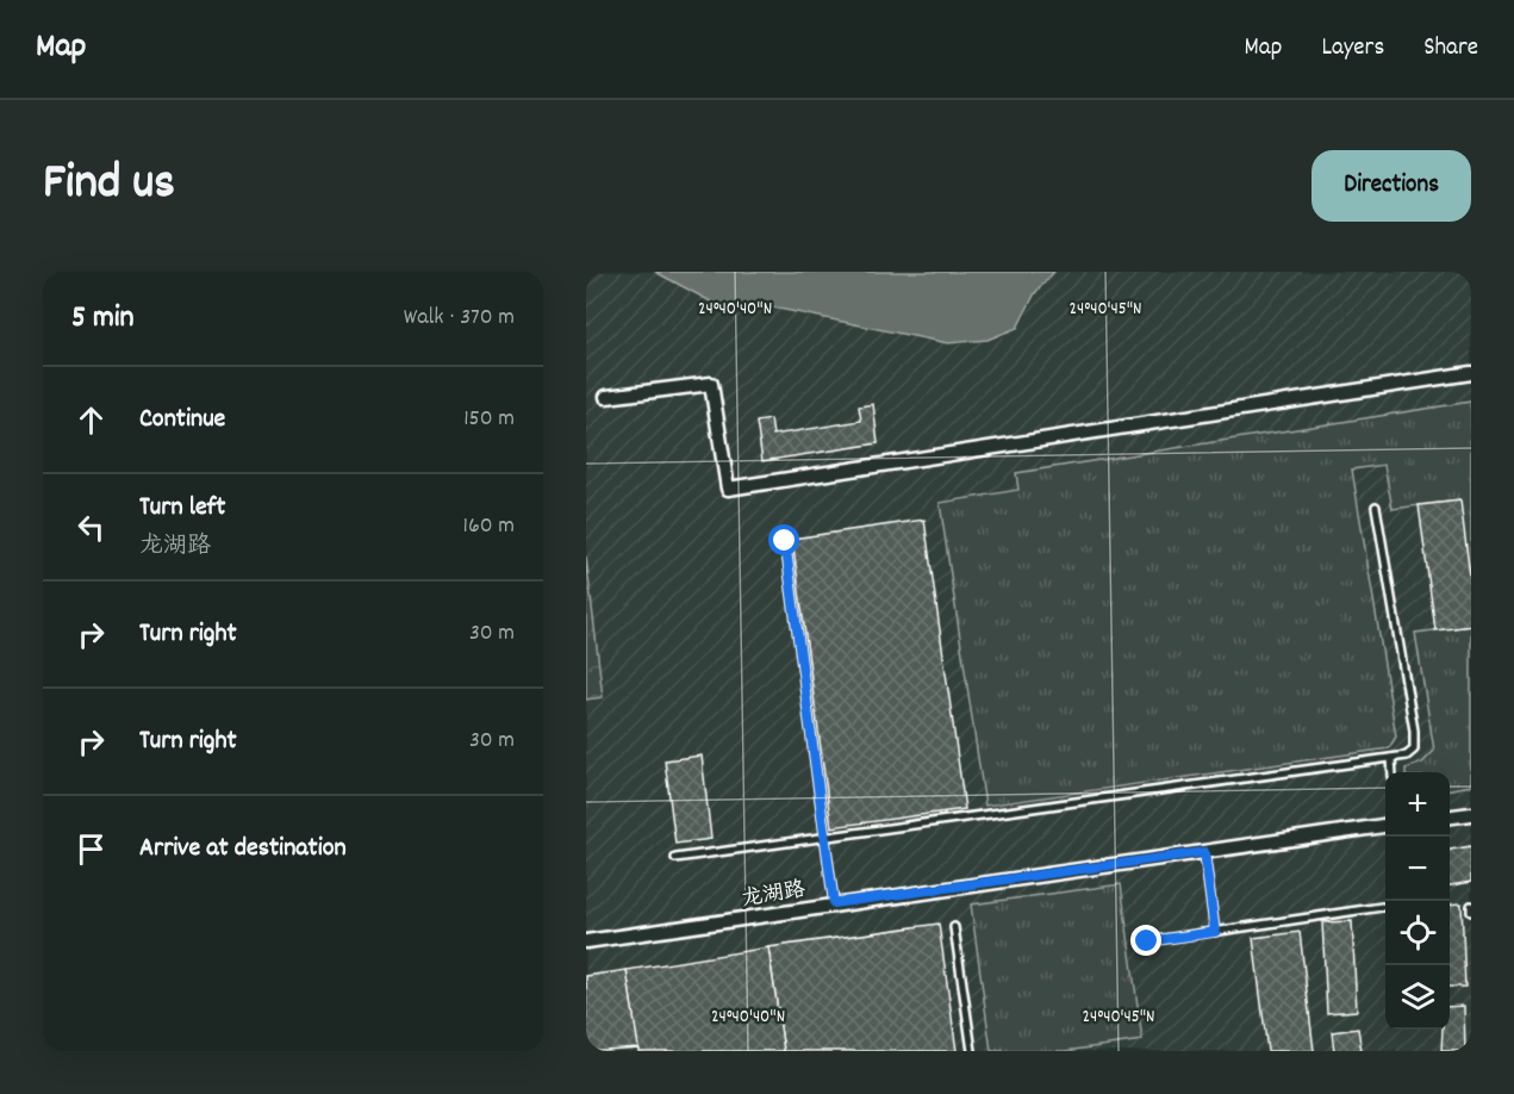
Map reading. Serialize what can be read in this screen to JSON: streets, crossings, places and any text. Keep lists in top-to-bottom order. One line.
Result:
{"streets":{"street":["龙湖路"]},"page":{"header":"Map","nav":["Map","Layers","Share"],"title":"Find us","buttons":"Directions","heading":["5 min","Walk · 370 m"],"list":[["Continue","150 m"],["Turn left","龙湖路","160 m"],["Turn right","30 m"],["Turn right","30 m"],"Arrive at destination"],"map_buttons":["+","−"]},"coordinates":["24°40'40\"N","24°40'45\"N"]}
